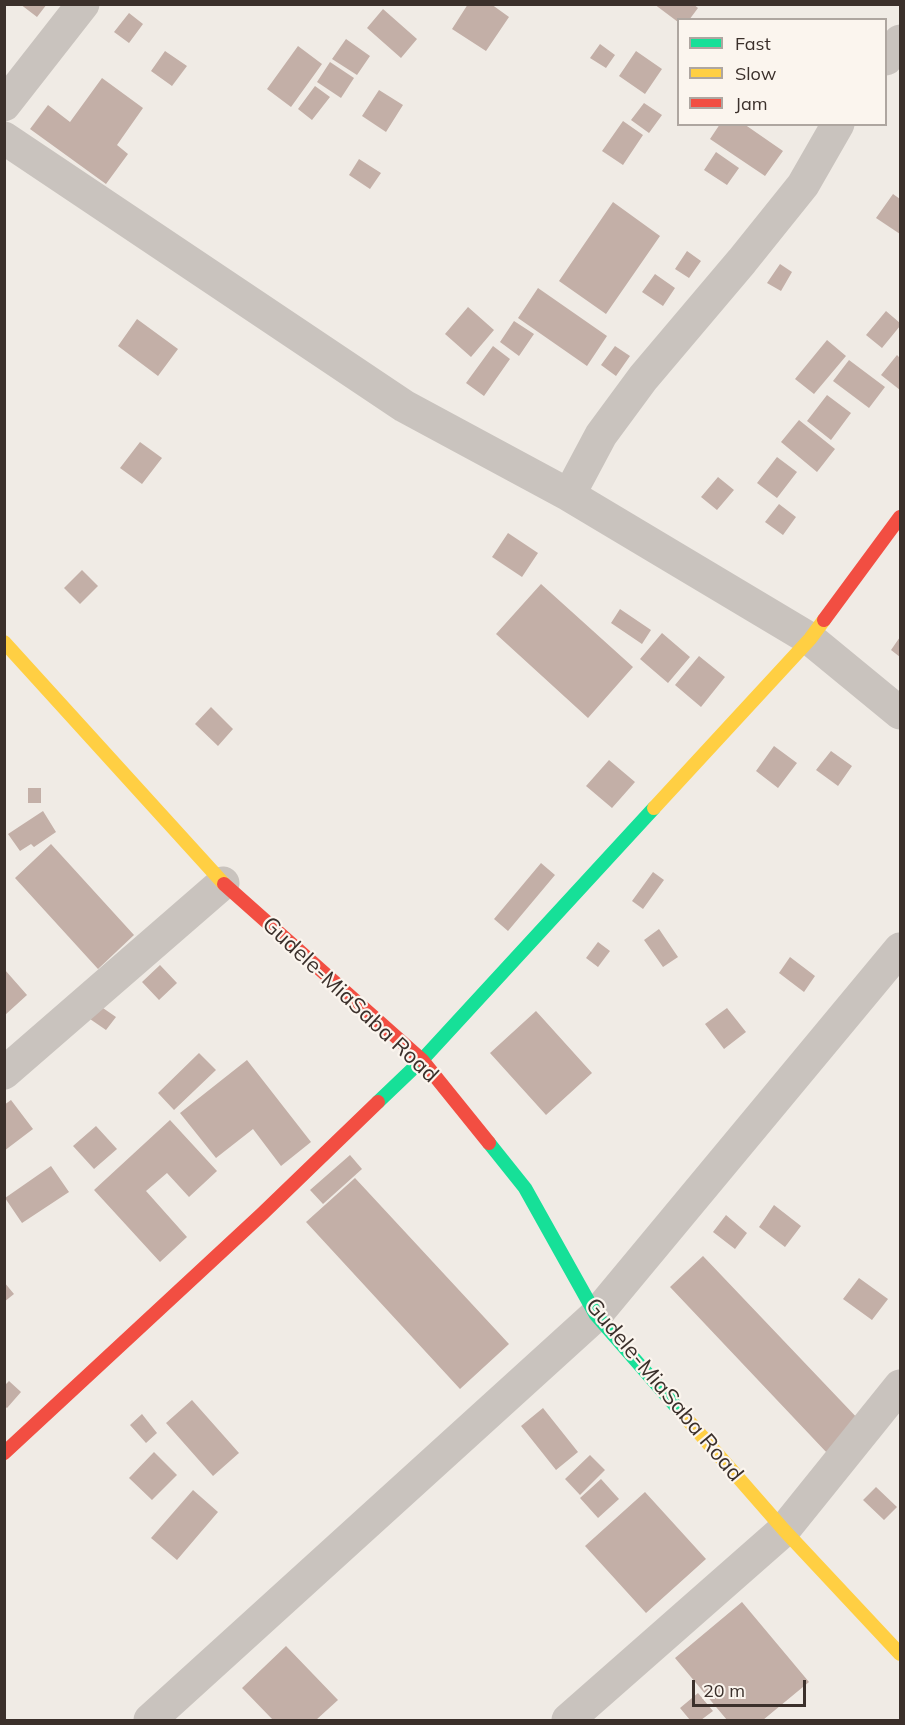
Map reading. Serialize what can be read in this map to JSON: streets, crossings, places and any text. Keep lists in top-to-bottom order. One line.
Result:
{"streets":{"street":["Gudele-MiaSaba Road"]},"legend":["Fast","Slow","Jam"],"scale_bar":"20 m"}
